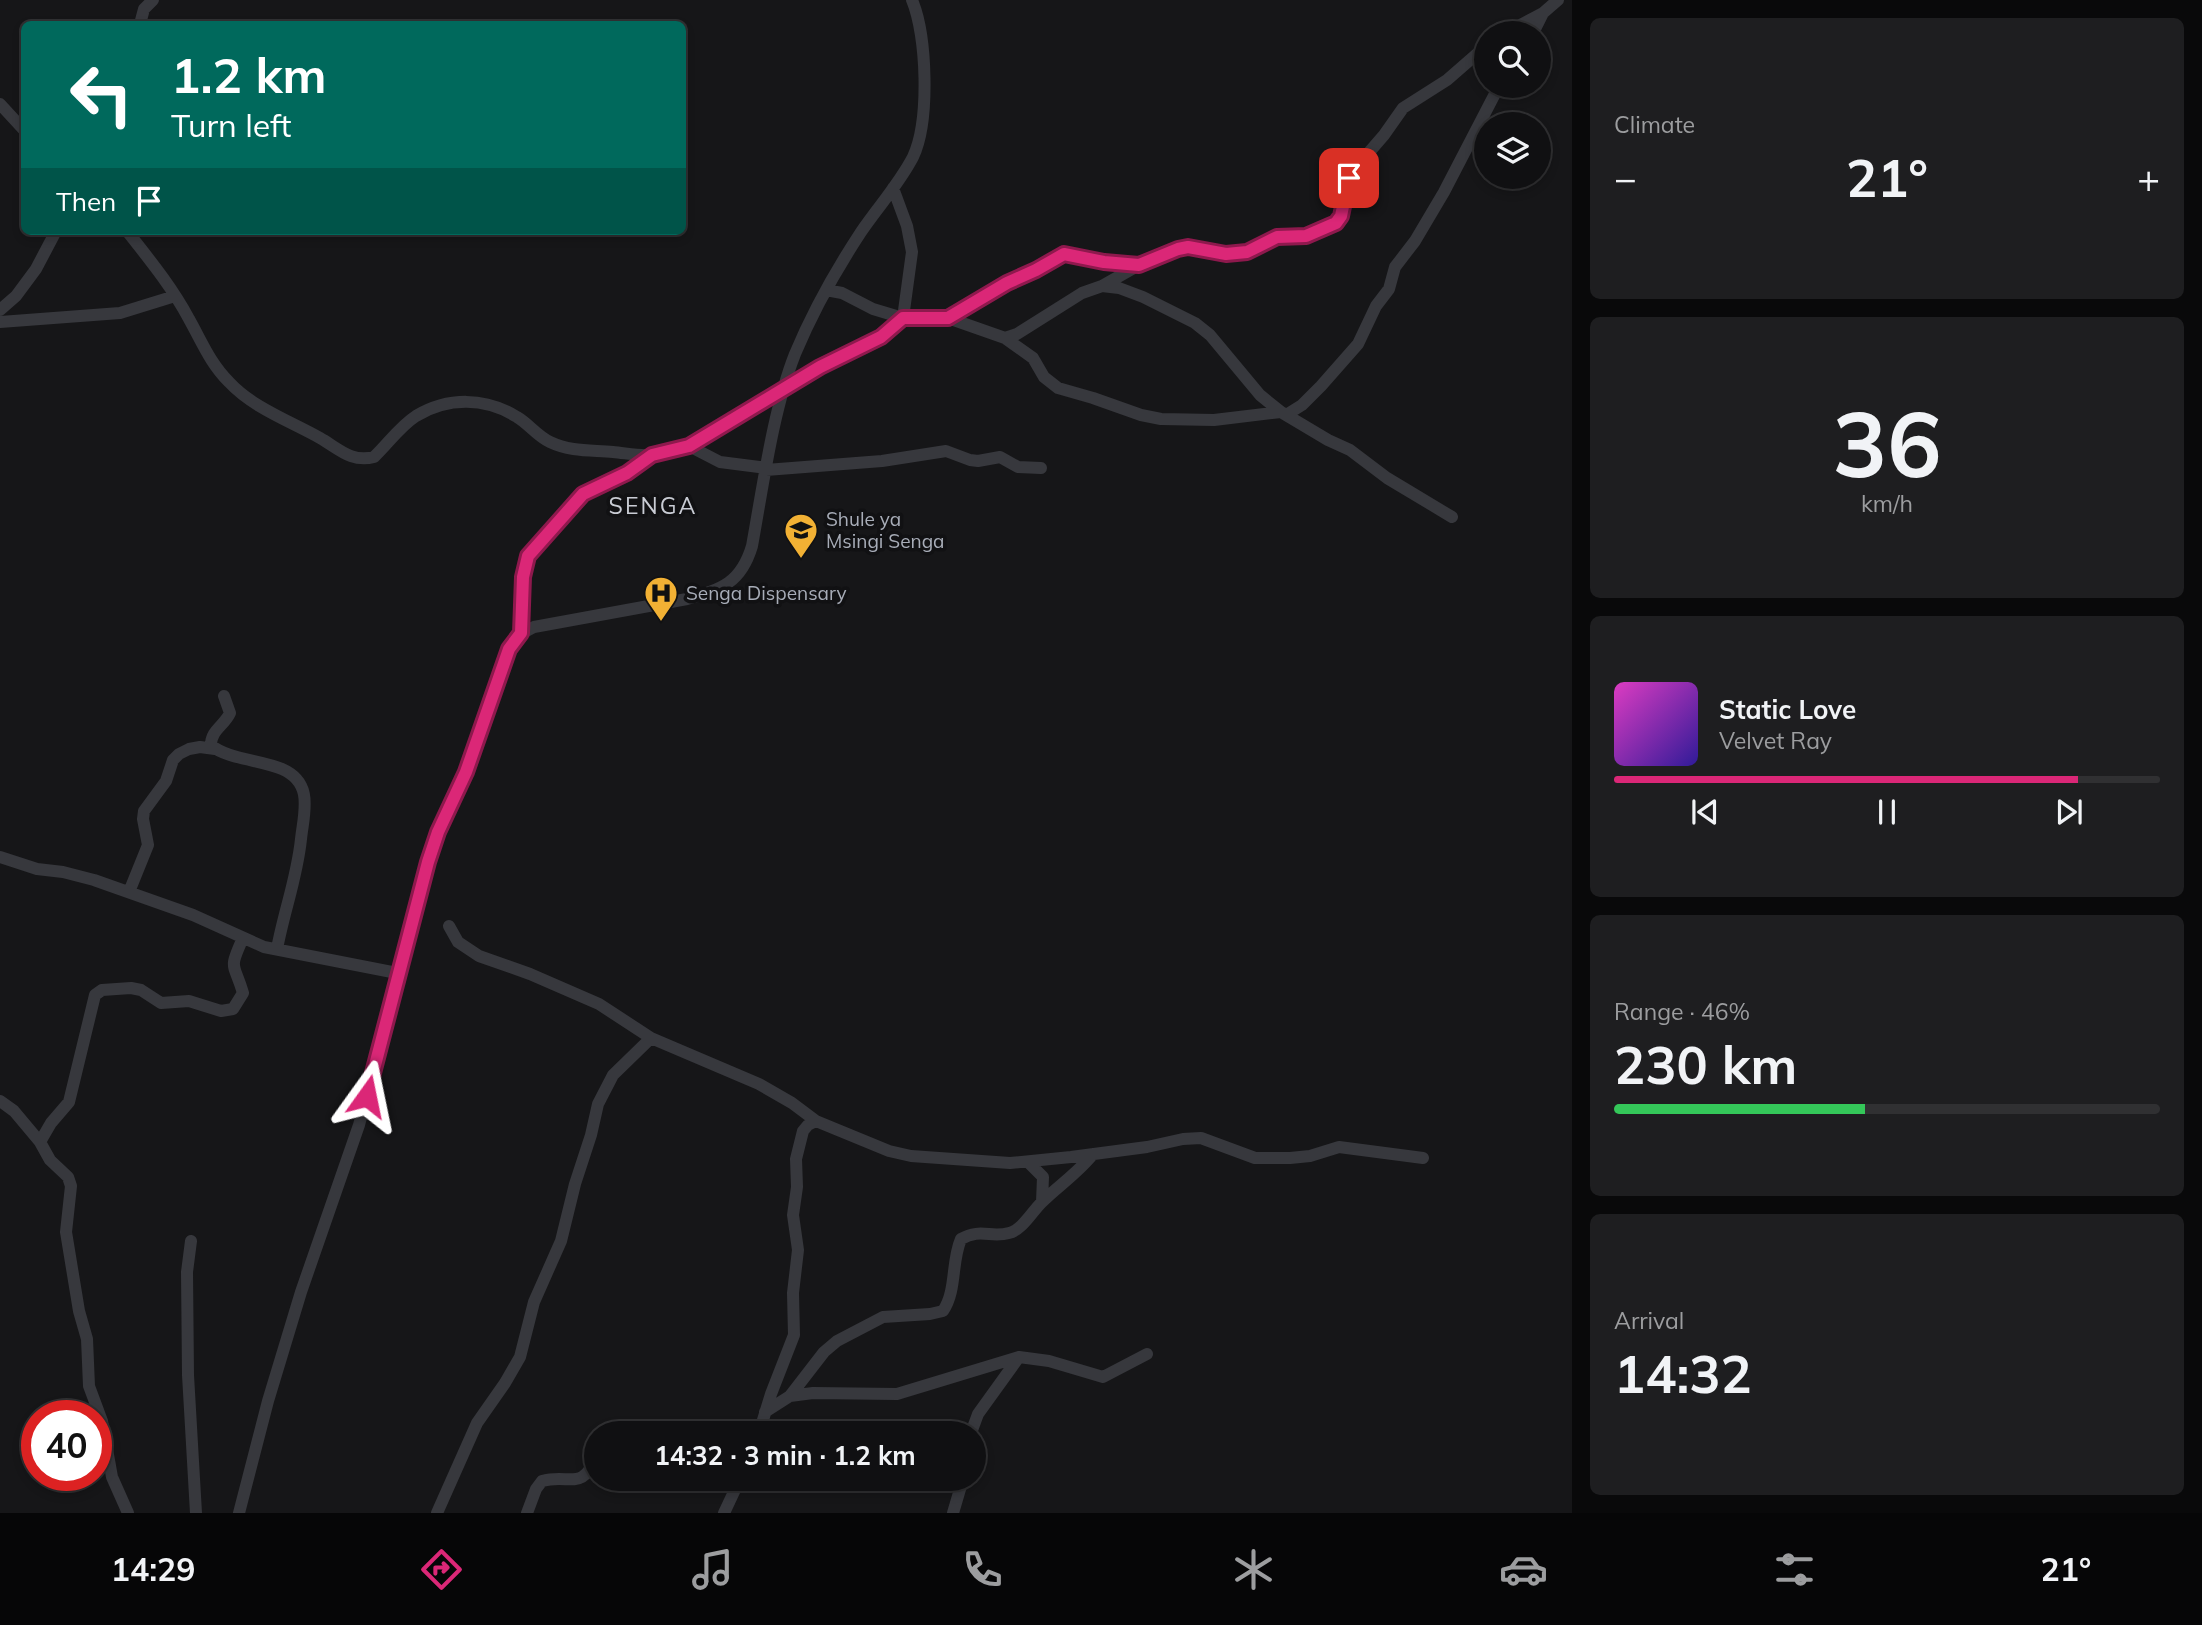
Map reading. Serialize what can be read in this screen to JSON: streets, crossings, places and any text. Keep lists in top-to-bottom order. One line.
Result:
{"districts":["SENGA"],"places":{"school or university":["Shule ya Msingi Senga"],"hospital":["Senga Dispensary"]},"page":{"tile":["Climate",["36","km/h"],["Range · 46%","230 km"],["Arrival","14:32"]],"turn":["1.2 km","Turn left"],"heat":["−","21°","+"],"then":"Then","song":["Static Love","Velvet Ray"],"limit":"40","trip":"14:32 · 3 min · 1.2 km","tabs":["14:29","21°"]}}
